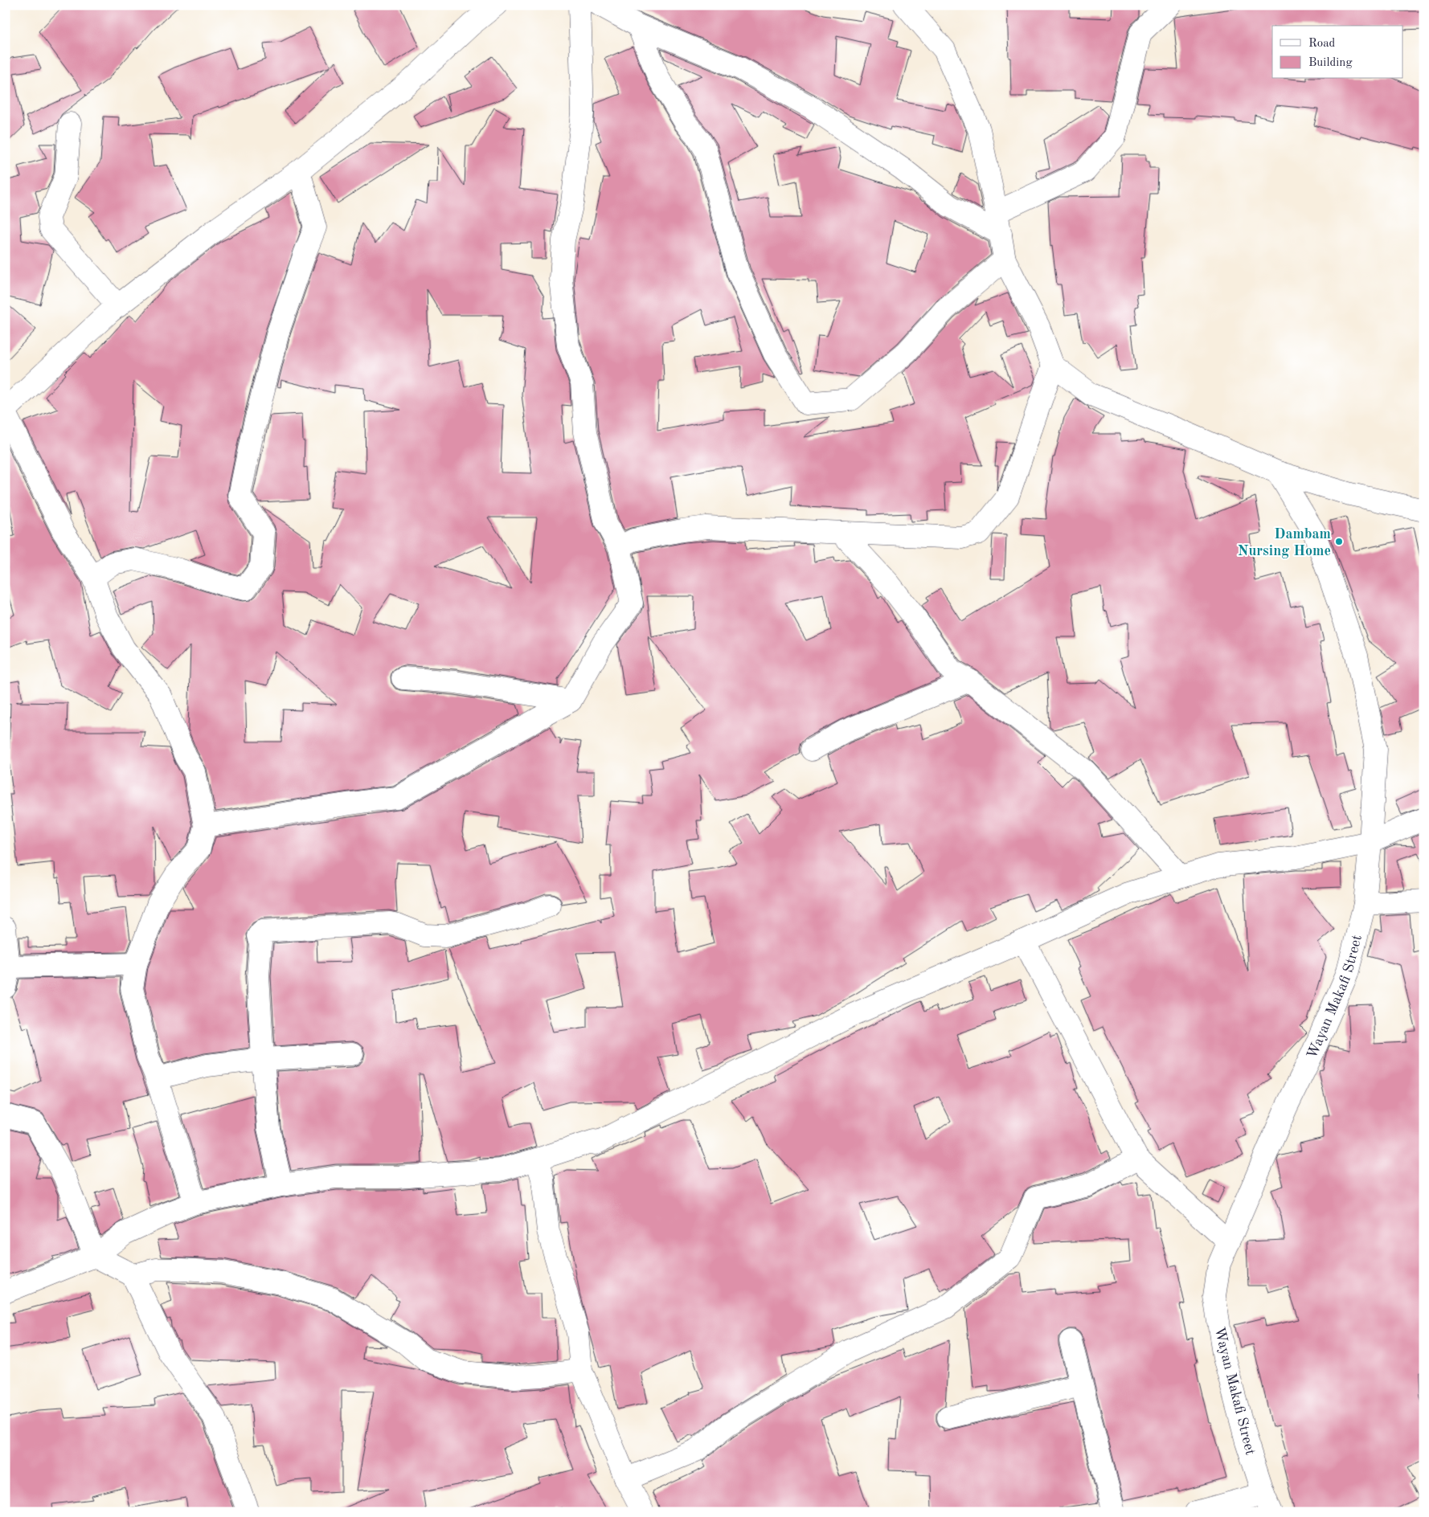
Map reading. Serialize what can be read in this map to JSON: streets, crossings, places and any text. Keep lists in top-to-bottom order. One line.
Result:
{"streets":{"street":["Wayan Makafi Street"]},"places":["Dambam Nursing Home"],"legend":["Road","Building"]}
